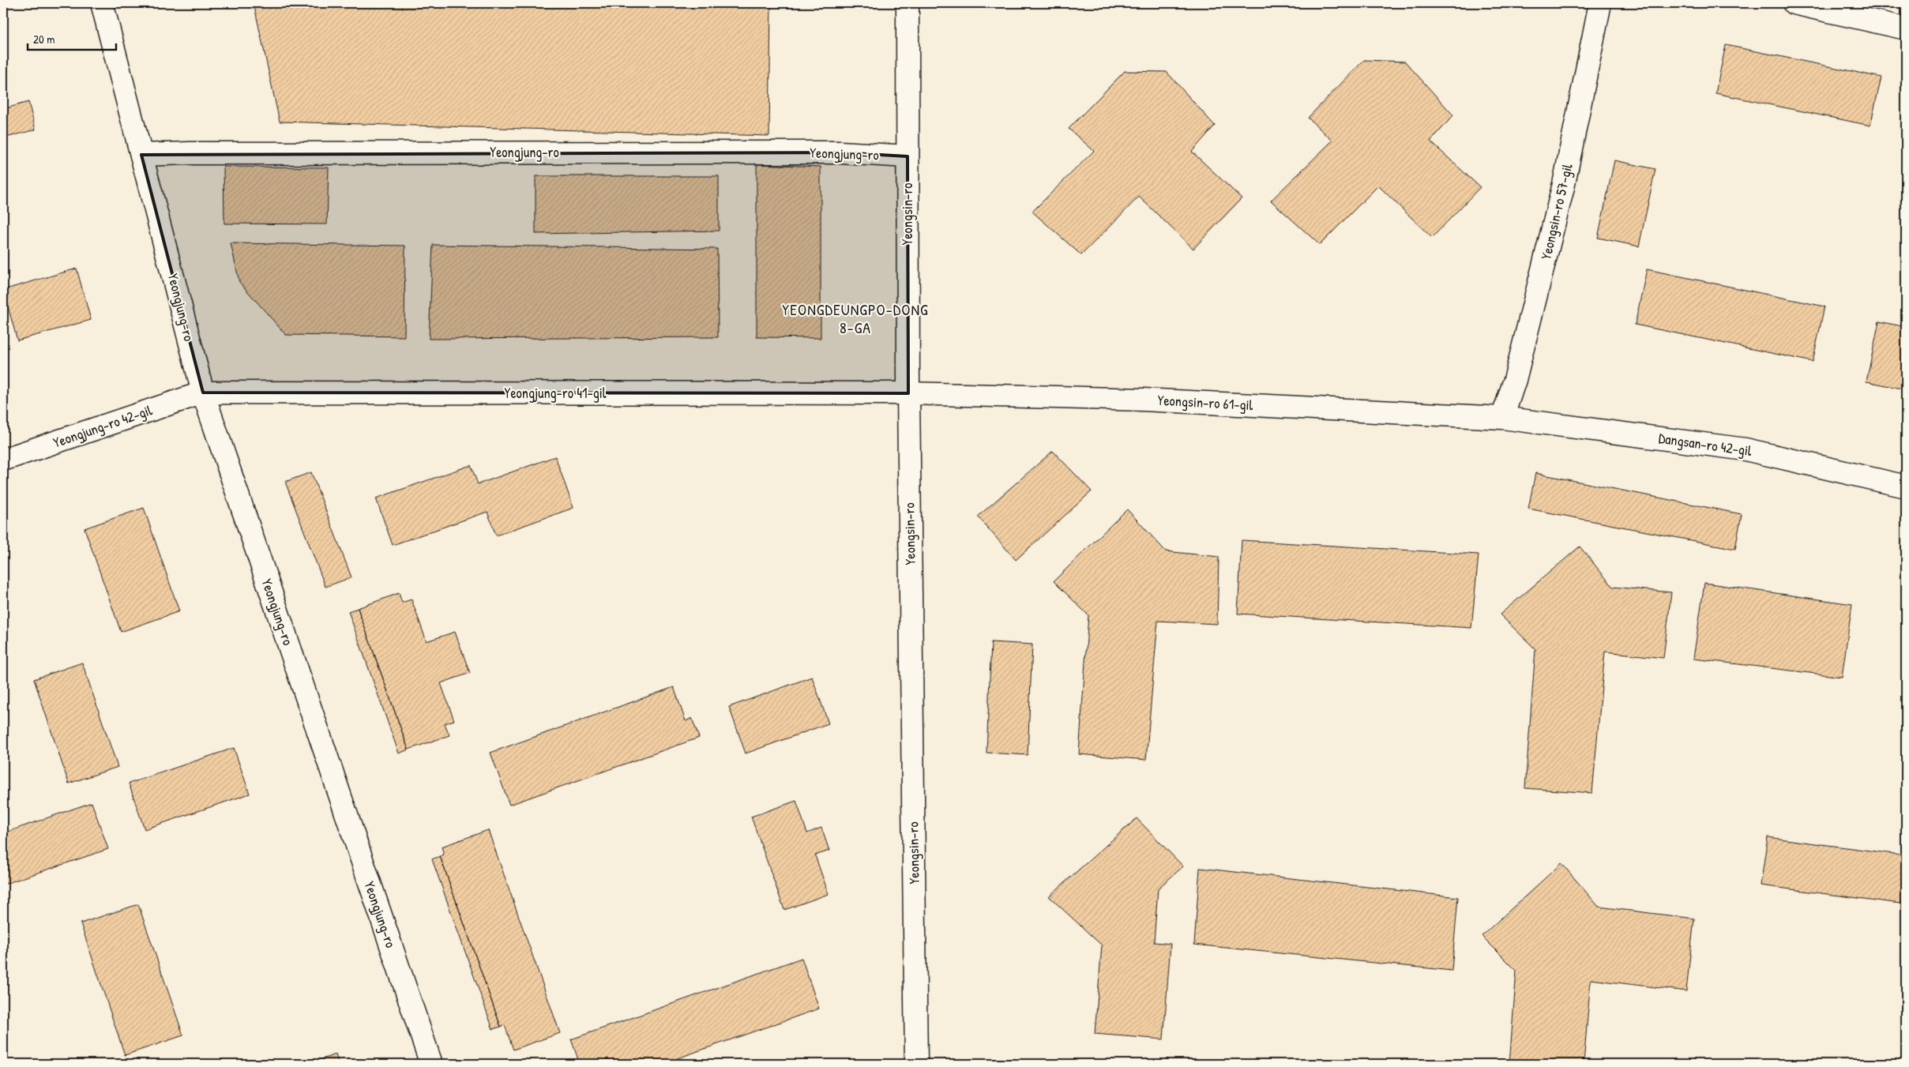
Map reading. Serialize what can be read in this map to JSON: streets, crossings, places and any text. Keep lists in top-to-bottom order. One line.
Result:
{"streets":{"street":["Yeongjung-ro","Yeongsin-ro 57-gil","Yeongsin-ro","Yeongjung-ro 41-gil","Yeongsin-ro 61-gil","Yeongjung-ro 42-gil","Dangsan-ro 42-gil"]},"crossings":[["Yeongjung-ro","Yeongsin-ro"],["Yeongjung-ro","Yeongjung-ro 41-gil"],["Yeongjung-ro","Yeongjung-ro 42-gil"],["Yeongsin-ro 57-gil","Yeongsin-ro 61-gil"],["Yeongsin-ro 57-gil","Dangsan-ro 42-gil"],["Yeongsin-ro","Yeongjung-ro 41-gil"],["Yeongsin-ro","Yeongsin-ro 61-gil"],["Yeongjung-ro 41-gil","Yeongsin-ro 61-gil"],["Yeongjung-ro 41-gil","Yeongjung-ro 42-gil"],["Yeongsin-ro 61-gil","Dangsan-ro 42-gil"]],"districts":["YEONGDEUNGPO-DONG 8-GA"],"scale_bar":"20 m"}
